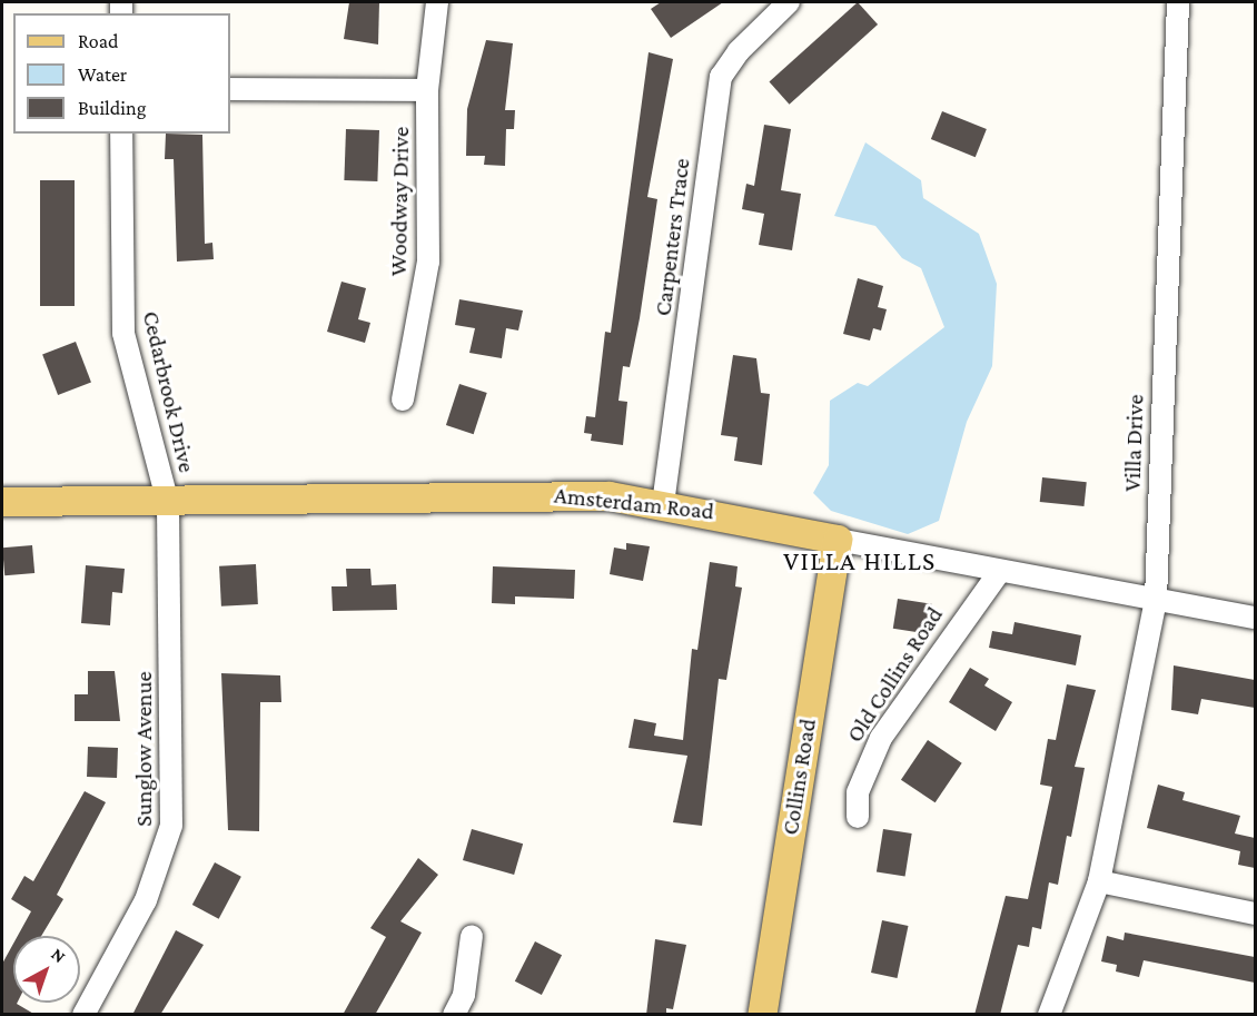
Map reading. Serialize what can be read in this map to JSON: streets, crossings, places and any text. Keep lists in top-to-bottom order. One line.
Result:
{"streets":{"main road":["Amsterdam Road","Collins Road"],"street":["Woodway Drive","Carpenters Trace","Cedarbrook Drive","Villa Drive","Old Collins Road","Sunglow Avenue"]},"crossings":[["Carpenters Trace","Amsterdam Road"],["Cedarbrook Drive","Amsterdam Road"],["Cedarbrook Drive","Sunglow Avenue"],["Villa Drive","Amsterdam Road"],["Amsterdam Road","Old Collins Road"],["Amsterdam Road","Sunglow Avenue"],["Amsterdam Road","Collins Road"]],"districts":["VILLA HILLS"],"legend":["Road","Water","Building"],"north":"top right"}
